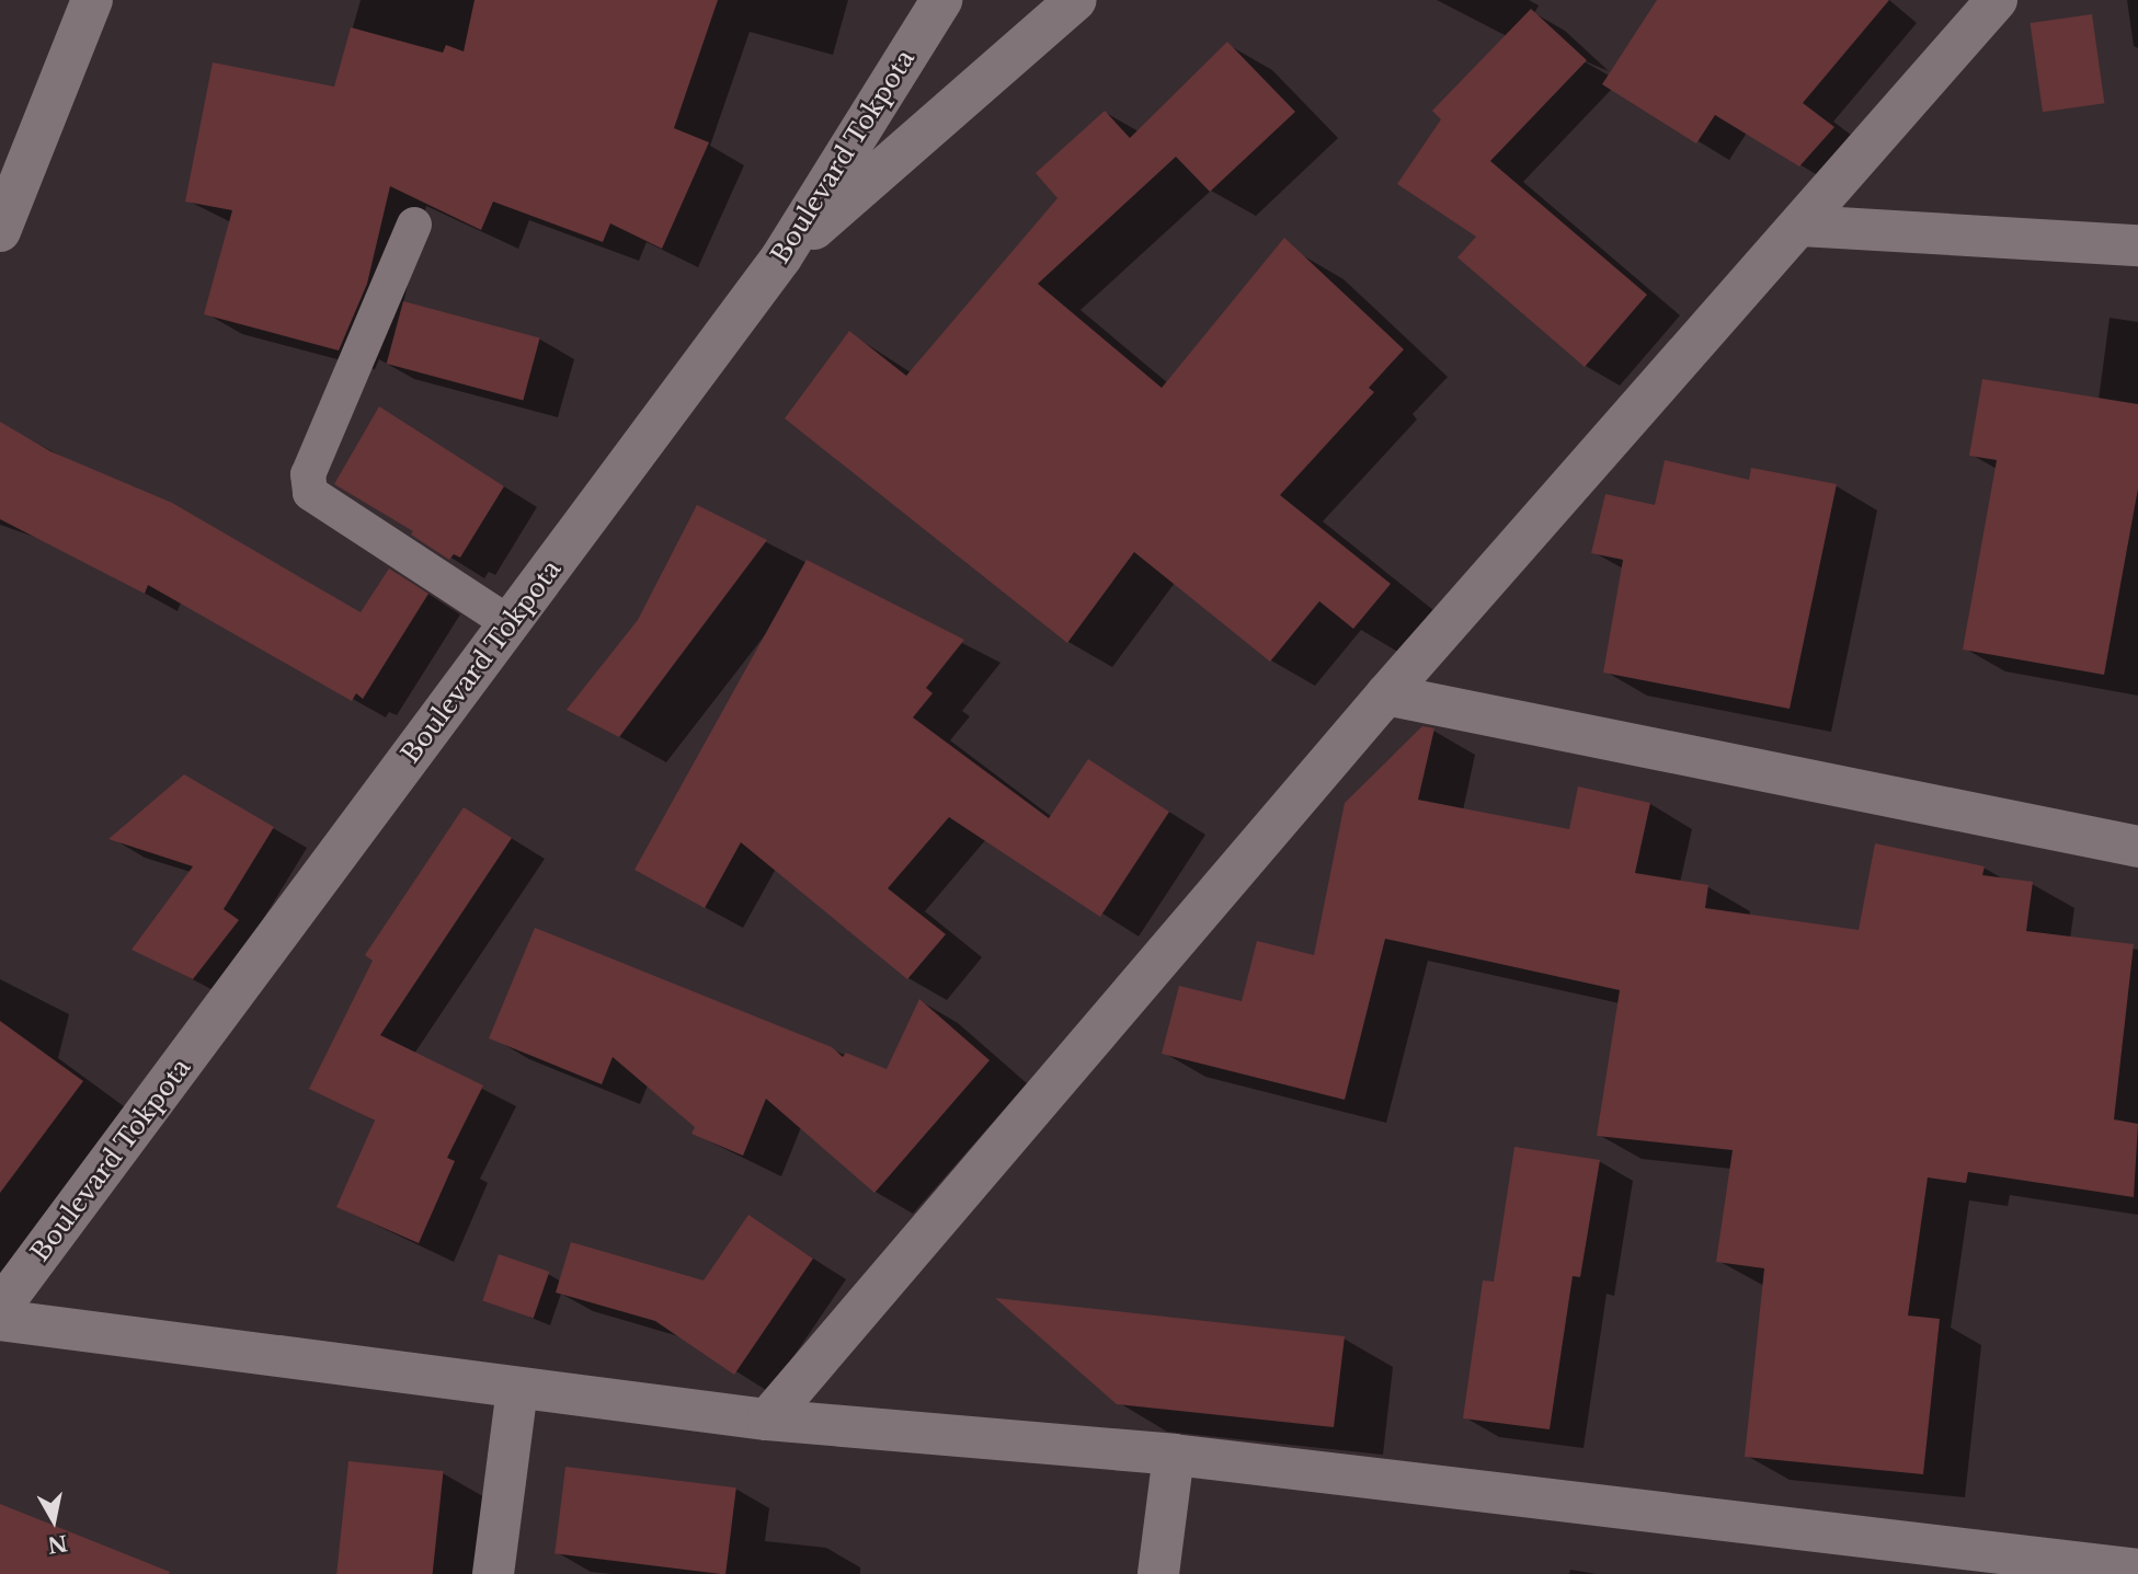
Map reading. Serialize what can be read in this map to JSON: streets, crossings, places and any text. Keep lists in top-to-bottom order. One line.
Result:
{"streets":{"street":["Boulevard Tokpota"]},"north":"bottom"}
